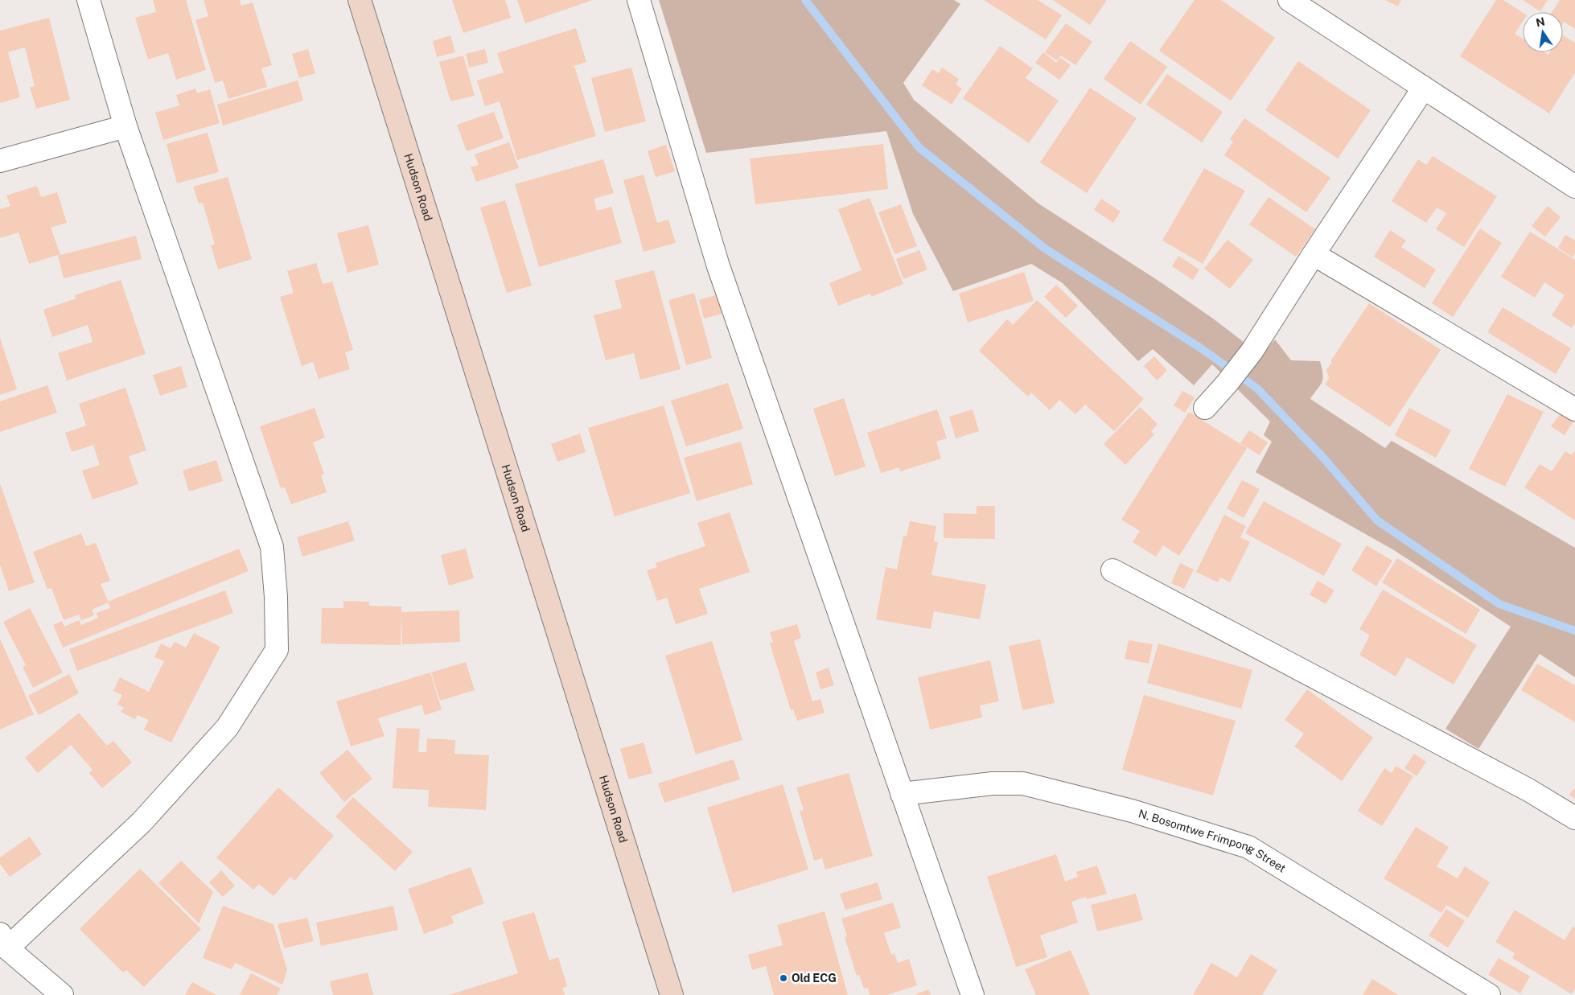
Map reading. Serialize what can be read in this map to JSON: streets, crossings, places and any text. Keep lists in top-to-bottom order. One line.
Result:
{"streets":{"street":["Hudson Road","N. Bosomtwe Frimpong Street"]},"places":["Old ECG"],"north":"top"}
